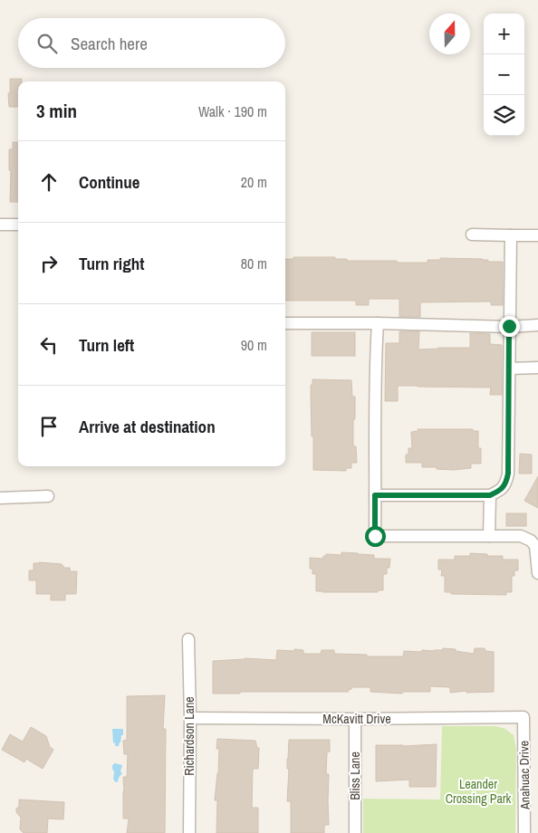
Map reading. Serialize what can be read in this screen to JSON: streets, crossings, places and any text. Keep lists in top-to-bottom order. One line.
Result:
{"streets":{"street":["McKavitt Drive","Richardson Lane","Anahuac Drive","Bliss Lane"]},"crossings":[["McKavitt Drive","Richardson Lane"],["McKavitt Drive","Anahuac Drive"],["McKavitt Drive","Bliss Lane"]],"parks":["Leander Crossing Park"],"north":"top","page":{"map_buttons":["+","−"],"search":"Search here","heading":["3 min","Walk · 190 m"],"list":[["Continue","20 m"],["Turn right","80 m"],["Turn left","90 m"],"Arrive at destination"]}}
